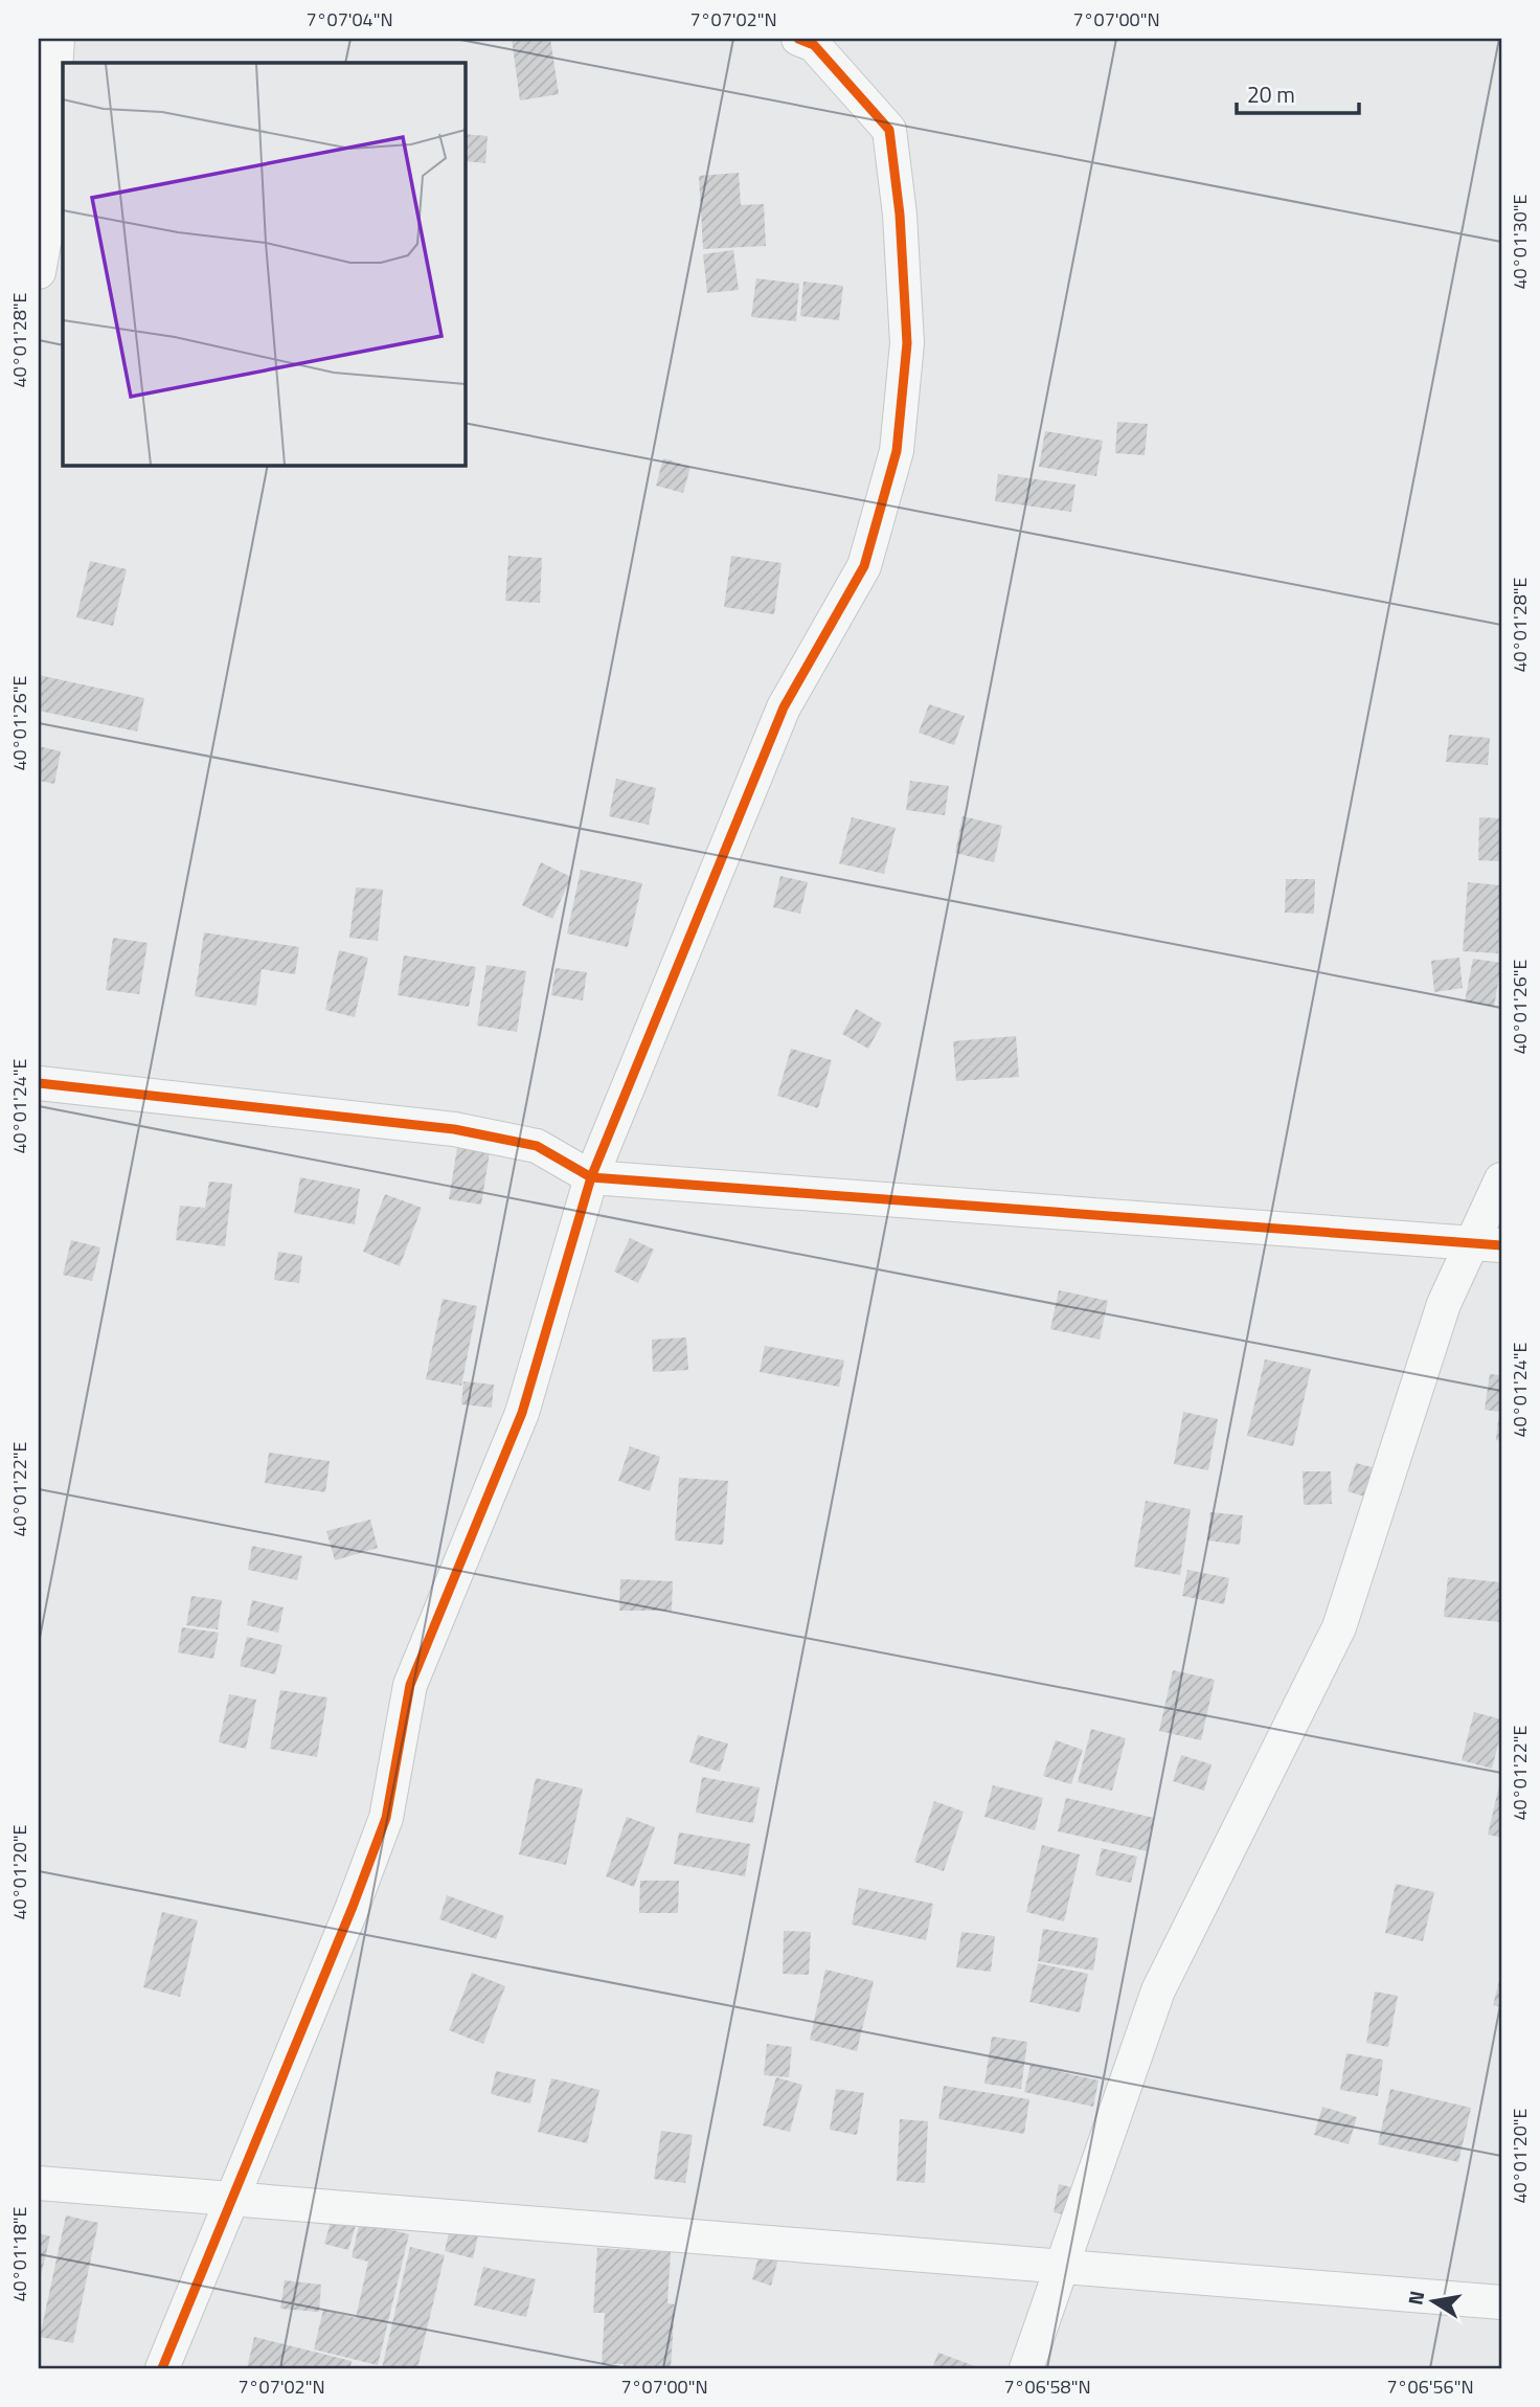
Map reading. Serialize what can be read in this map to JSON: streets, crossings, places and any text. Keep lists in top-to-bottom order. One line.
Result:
{"scale_bar":"20 m","north":"left","coordinates":["7°07'04\"N","7°07'02\"N","7°07'00\"N","40°01'30\"E","40°01'28\"E","40°01'26\"E","40°01'24\"E","40°01'22\"E","40°01'20\"E","40°01'18\"E","7°06'58\"N","7°06'56\"N"]}
